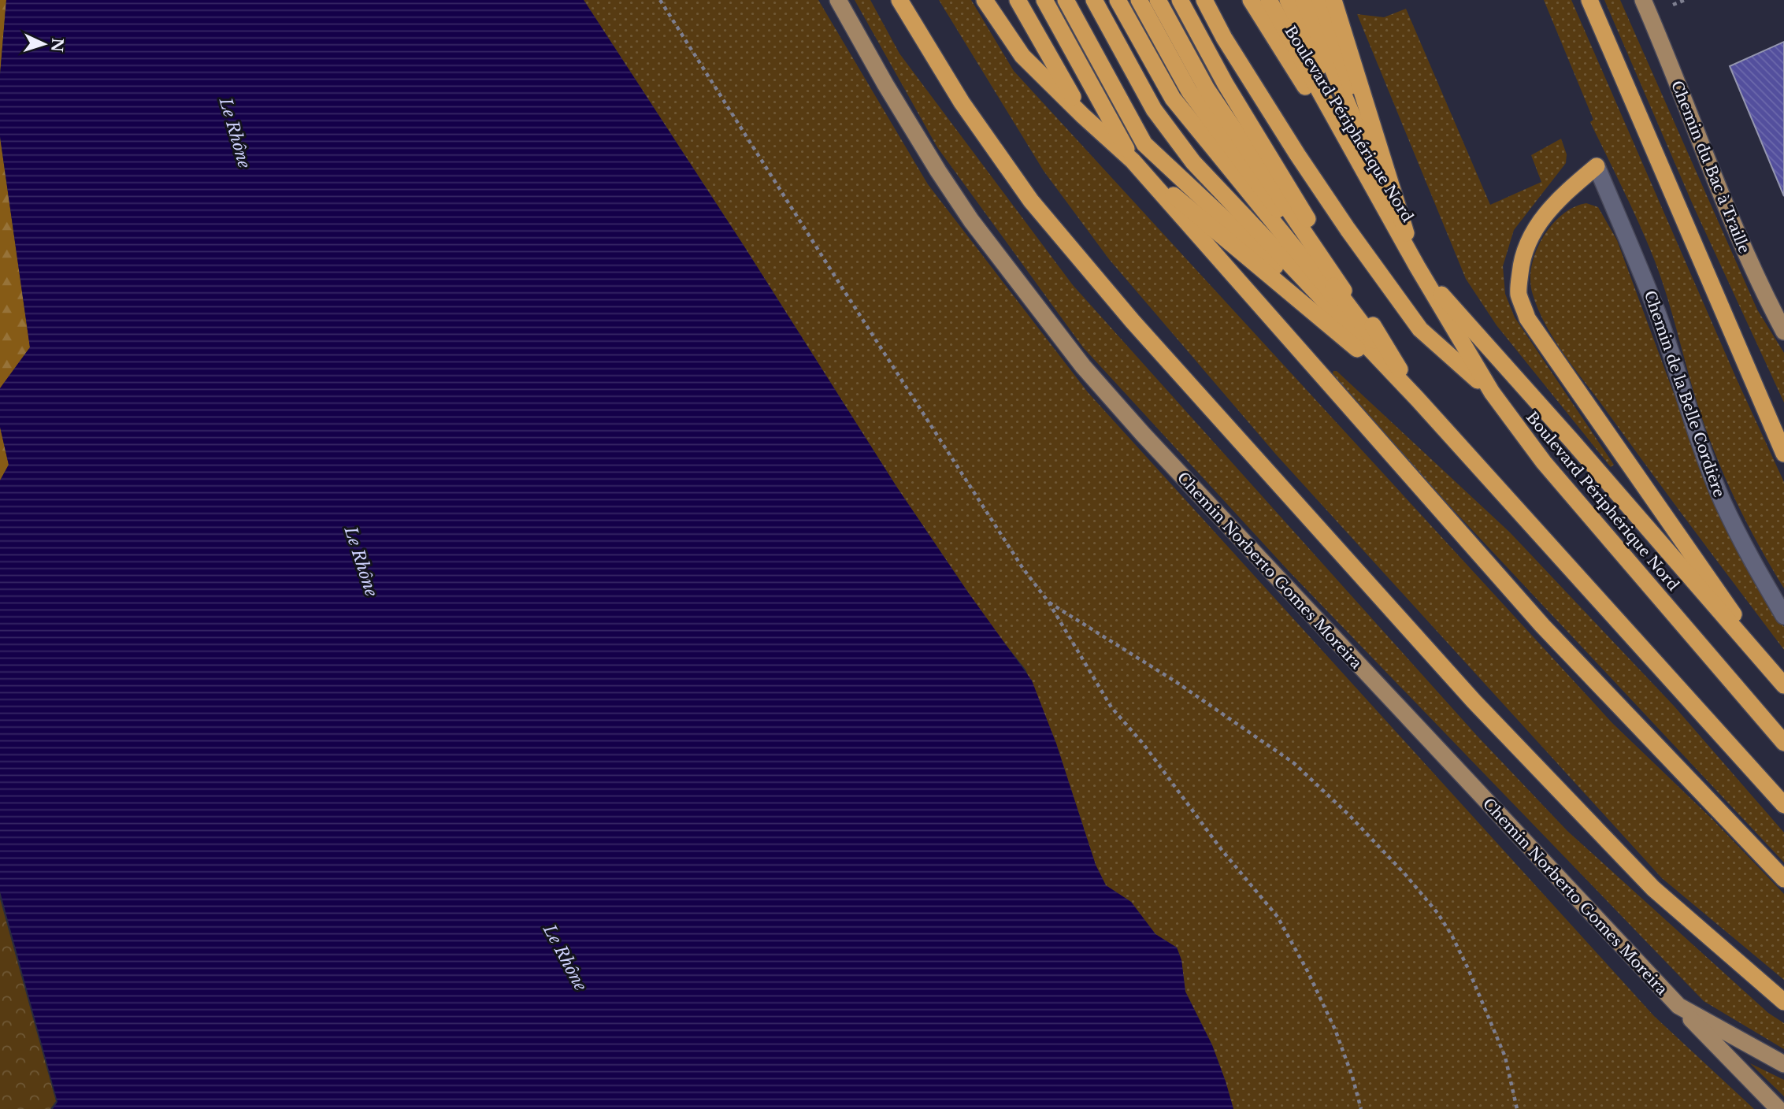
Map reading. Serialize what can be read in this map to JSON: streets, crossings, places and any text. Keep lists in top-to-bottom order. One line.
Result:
{"streets":{"highway":["Boulevard Périphérique Nord"],"main road":["Chemin du Bac à Traille","Chemin Norberto Gomes Moreira"],"street":["Chemin de la Belle Cordière"]},"water":["Le Rhône"],"north":"right"}
